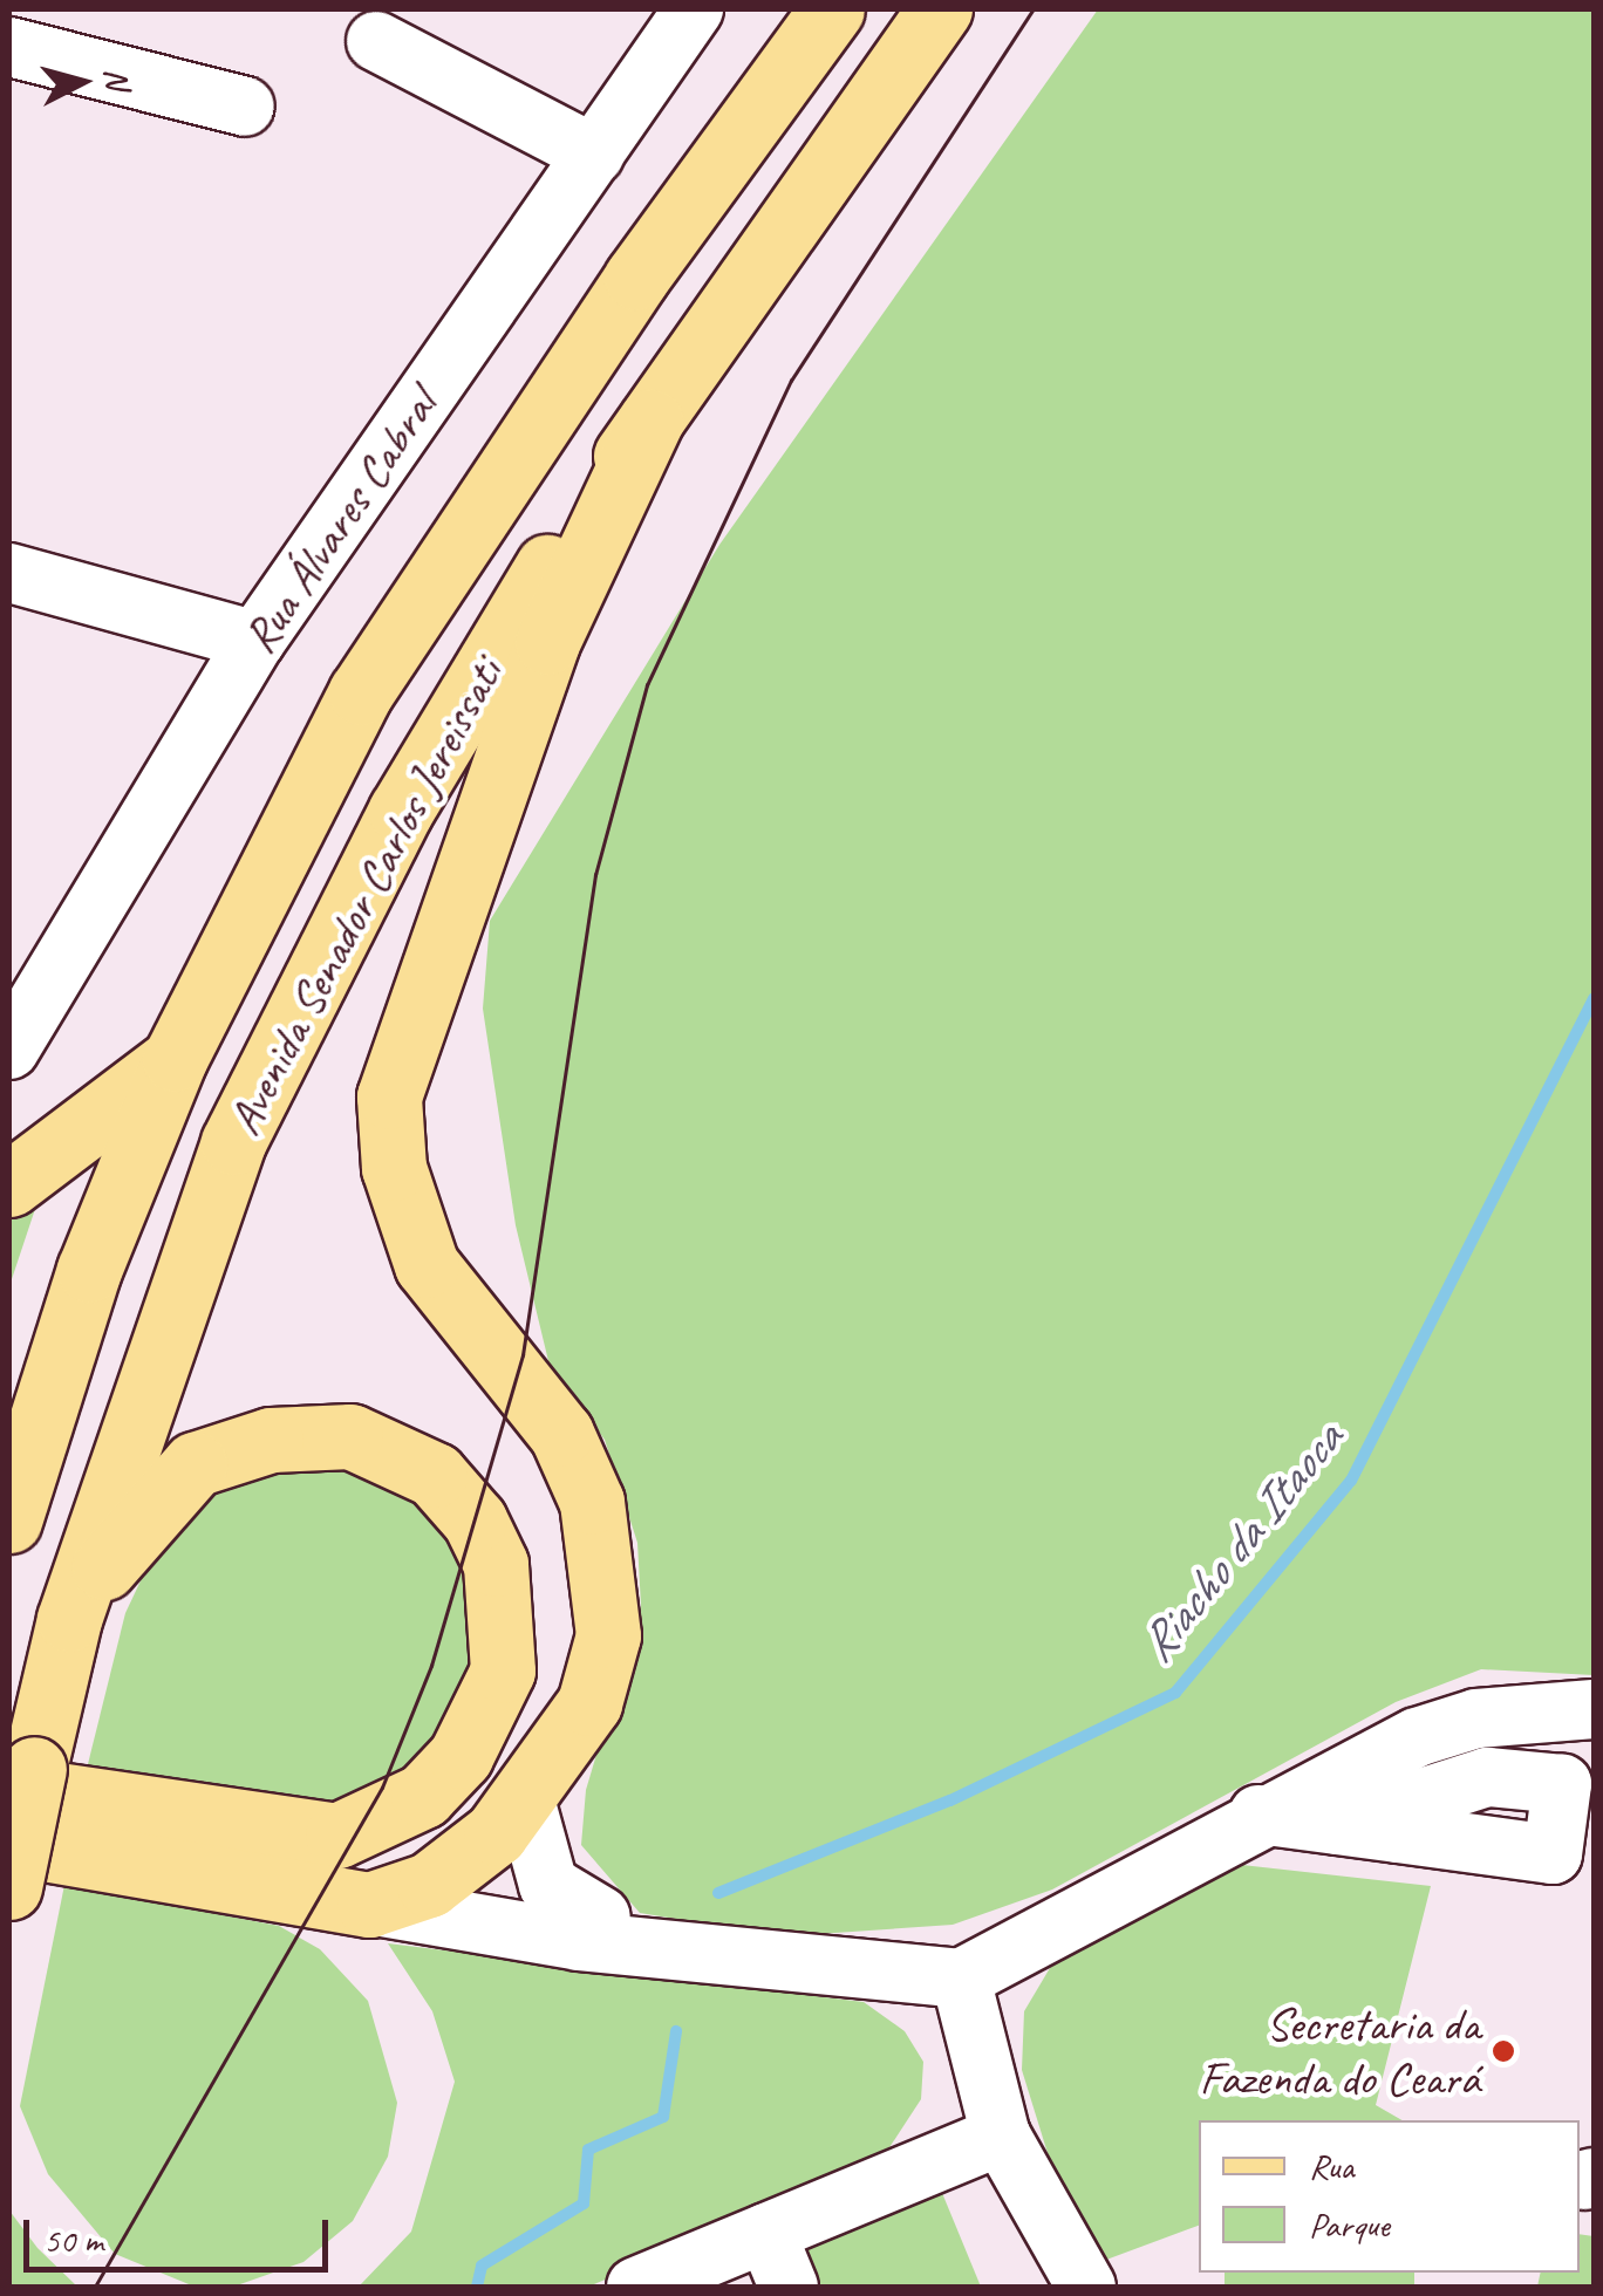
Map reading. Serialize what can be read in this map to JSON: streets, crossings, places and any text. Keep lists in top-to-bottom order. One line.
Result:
{"streets":{"main road":["Avenida Senador Carlos Jereissati"],"street":["Rua Álvares Cabral"]},"water":["Riacho da Itaoca"],"places":["Secretaria da Fazenda do Ceará"],"legend":["Rua","Parque"],"scale_bar":"50 m","north":"right"}
